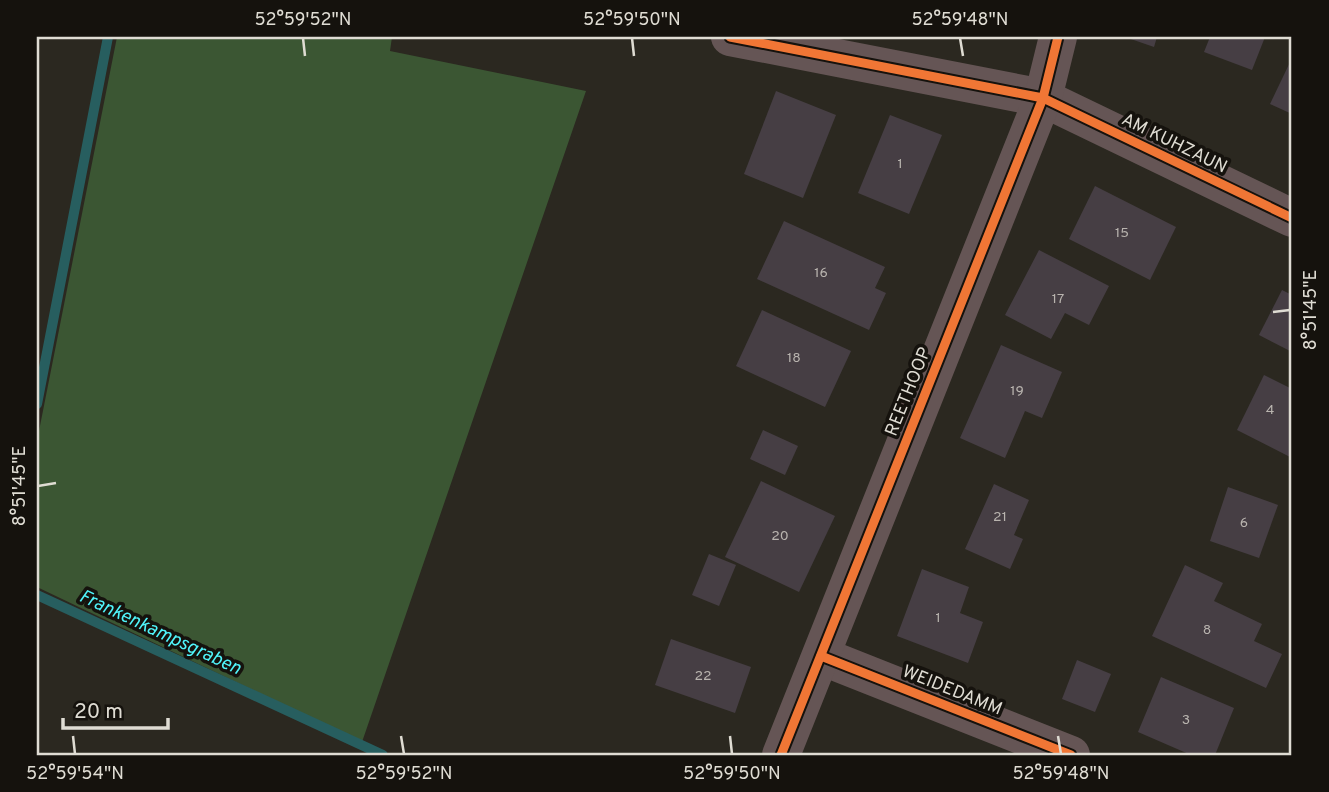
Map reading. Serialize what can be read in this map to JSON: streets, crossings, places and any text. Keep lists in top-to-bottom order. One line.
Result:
{"streets":{"street":["AM KUHZAUN","REETHOOP","WEIDEDAMM"]},"crossings":[["AM KUHZAUN","REETHOOP"],["REETHOOP","WEIDEDAMM"]],"water":["Frankenkampsgraben"],"house_numbers":["1","15","16","17","18","19","4","21","6","20","1","8","22","3"],"scale_bar":"20 m","coordinates":["52°59'52\"N","52°59'50\"N","52°59'48\"N","8°51'45\"E","52°59'54\"N"]}
